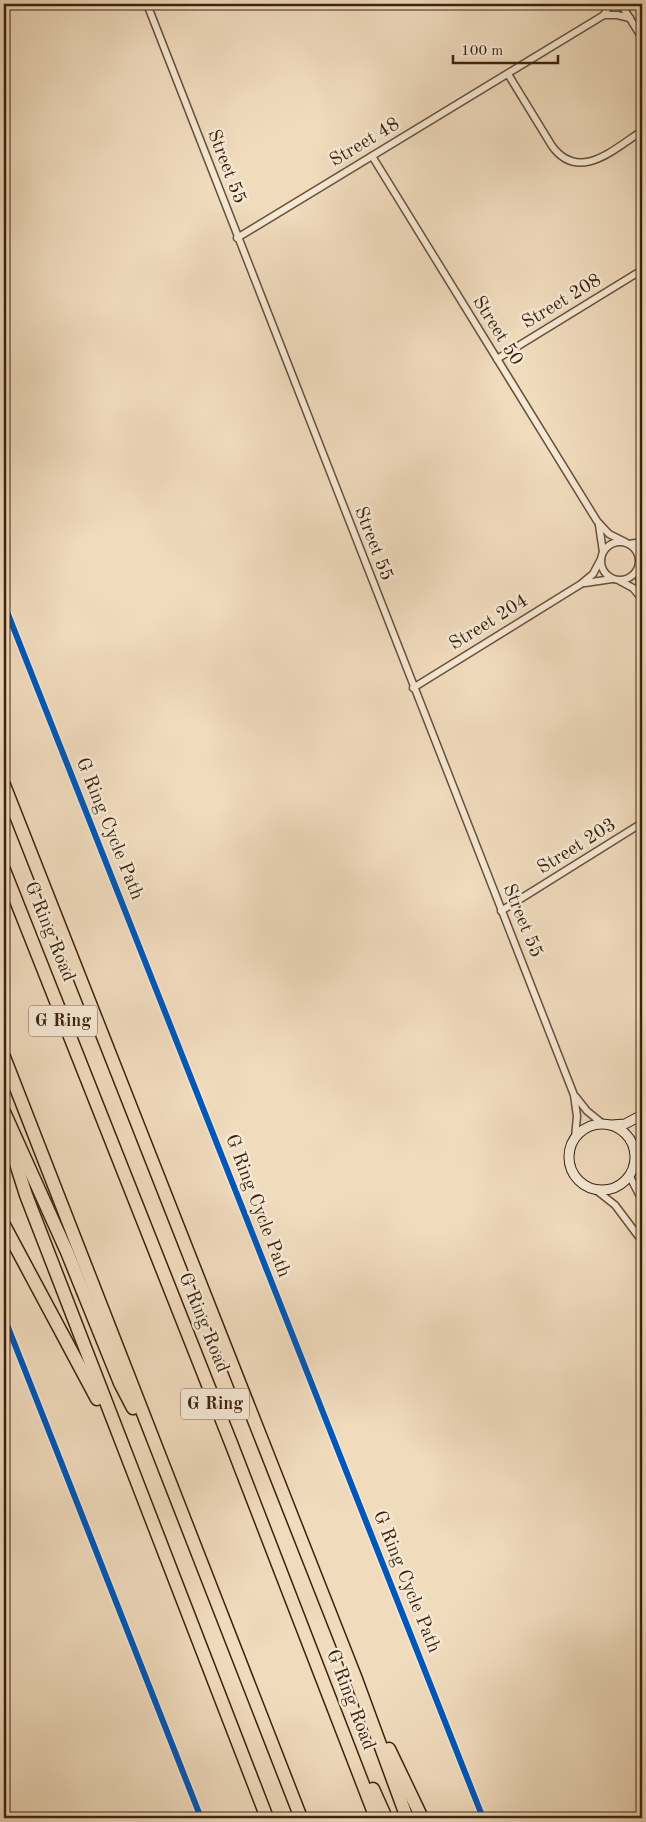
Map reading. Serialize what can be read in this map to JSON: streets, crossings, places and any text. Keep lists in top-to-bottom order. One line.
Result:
{"streets":{"highway":["G Ring Road","G Ring"],"street":["Street 48","Street 55","Street 208","Street 50","Street 204","Street 203"],"cycle path":["G Ring Cycle Path"]},"crossings":[["Street 48","Street 55"],["Street 48","Street 50"],["Street 55","Street 204"],["Street 55","Street 203"],["Street 208","Street 50"],["Street 50","Street 204"]],"scale_bar":"100 m"}
